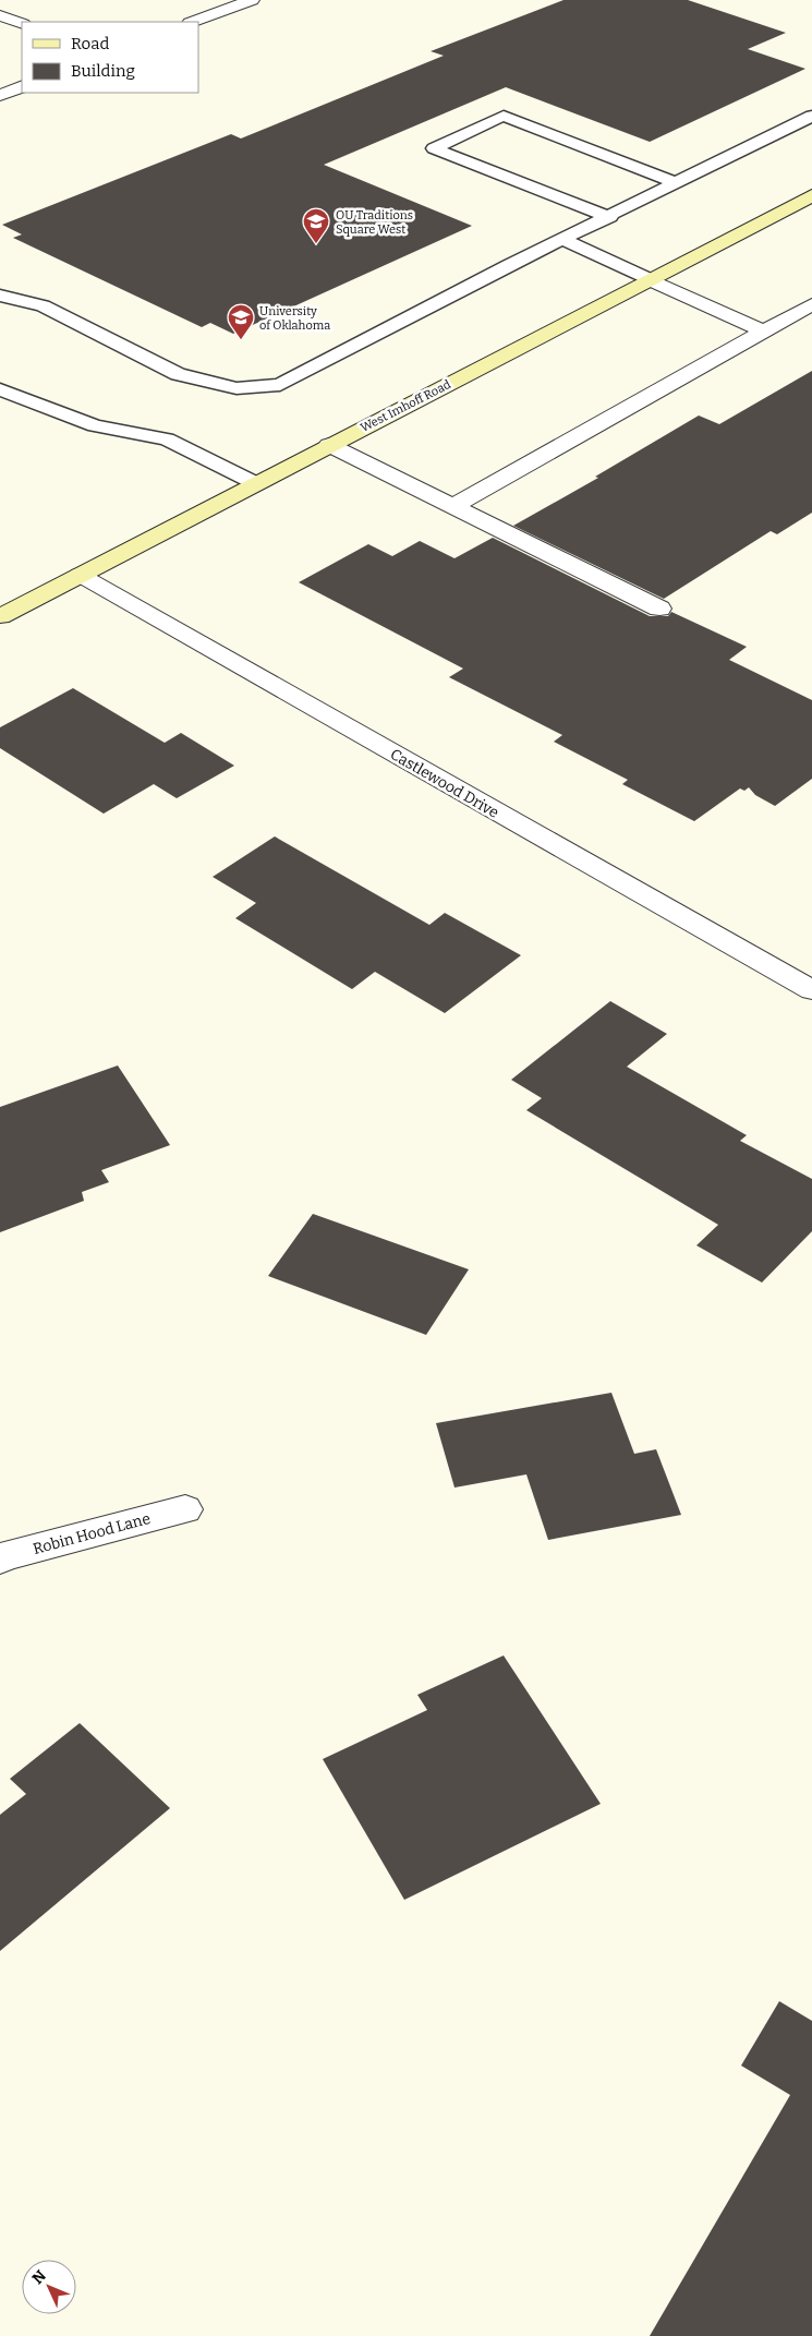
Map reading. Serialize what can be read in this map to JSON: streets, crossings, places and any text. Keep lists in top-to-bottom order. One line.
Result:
{"streets":{"street":["West Imhoff Road","Castlewood Drive","Robin Hood Lane"]},"crossings":[["West Imhoff Road","Castlewood Drive"]],"places":{"school or university":["OU Traditions Square West","University of Oklahoma"]},"legend":["Road","Building"],"north":"top left"}
